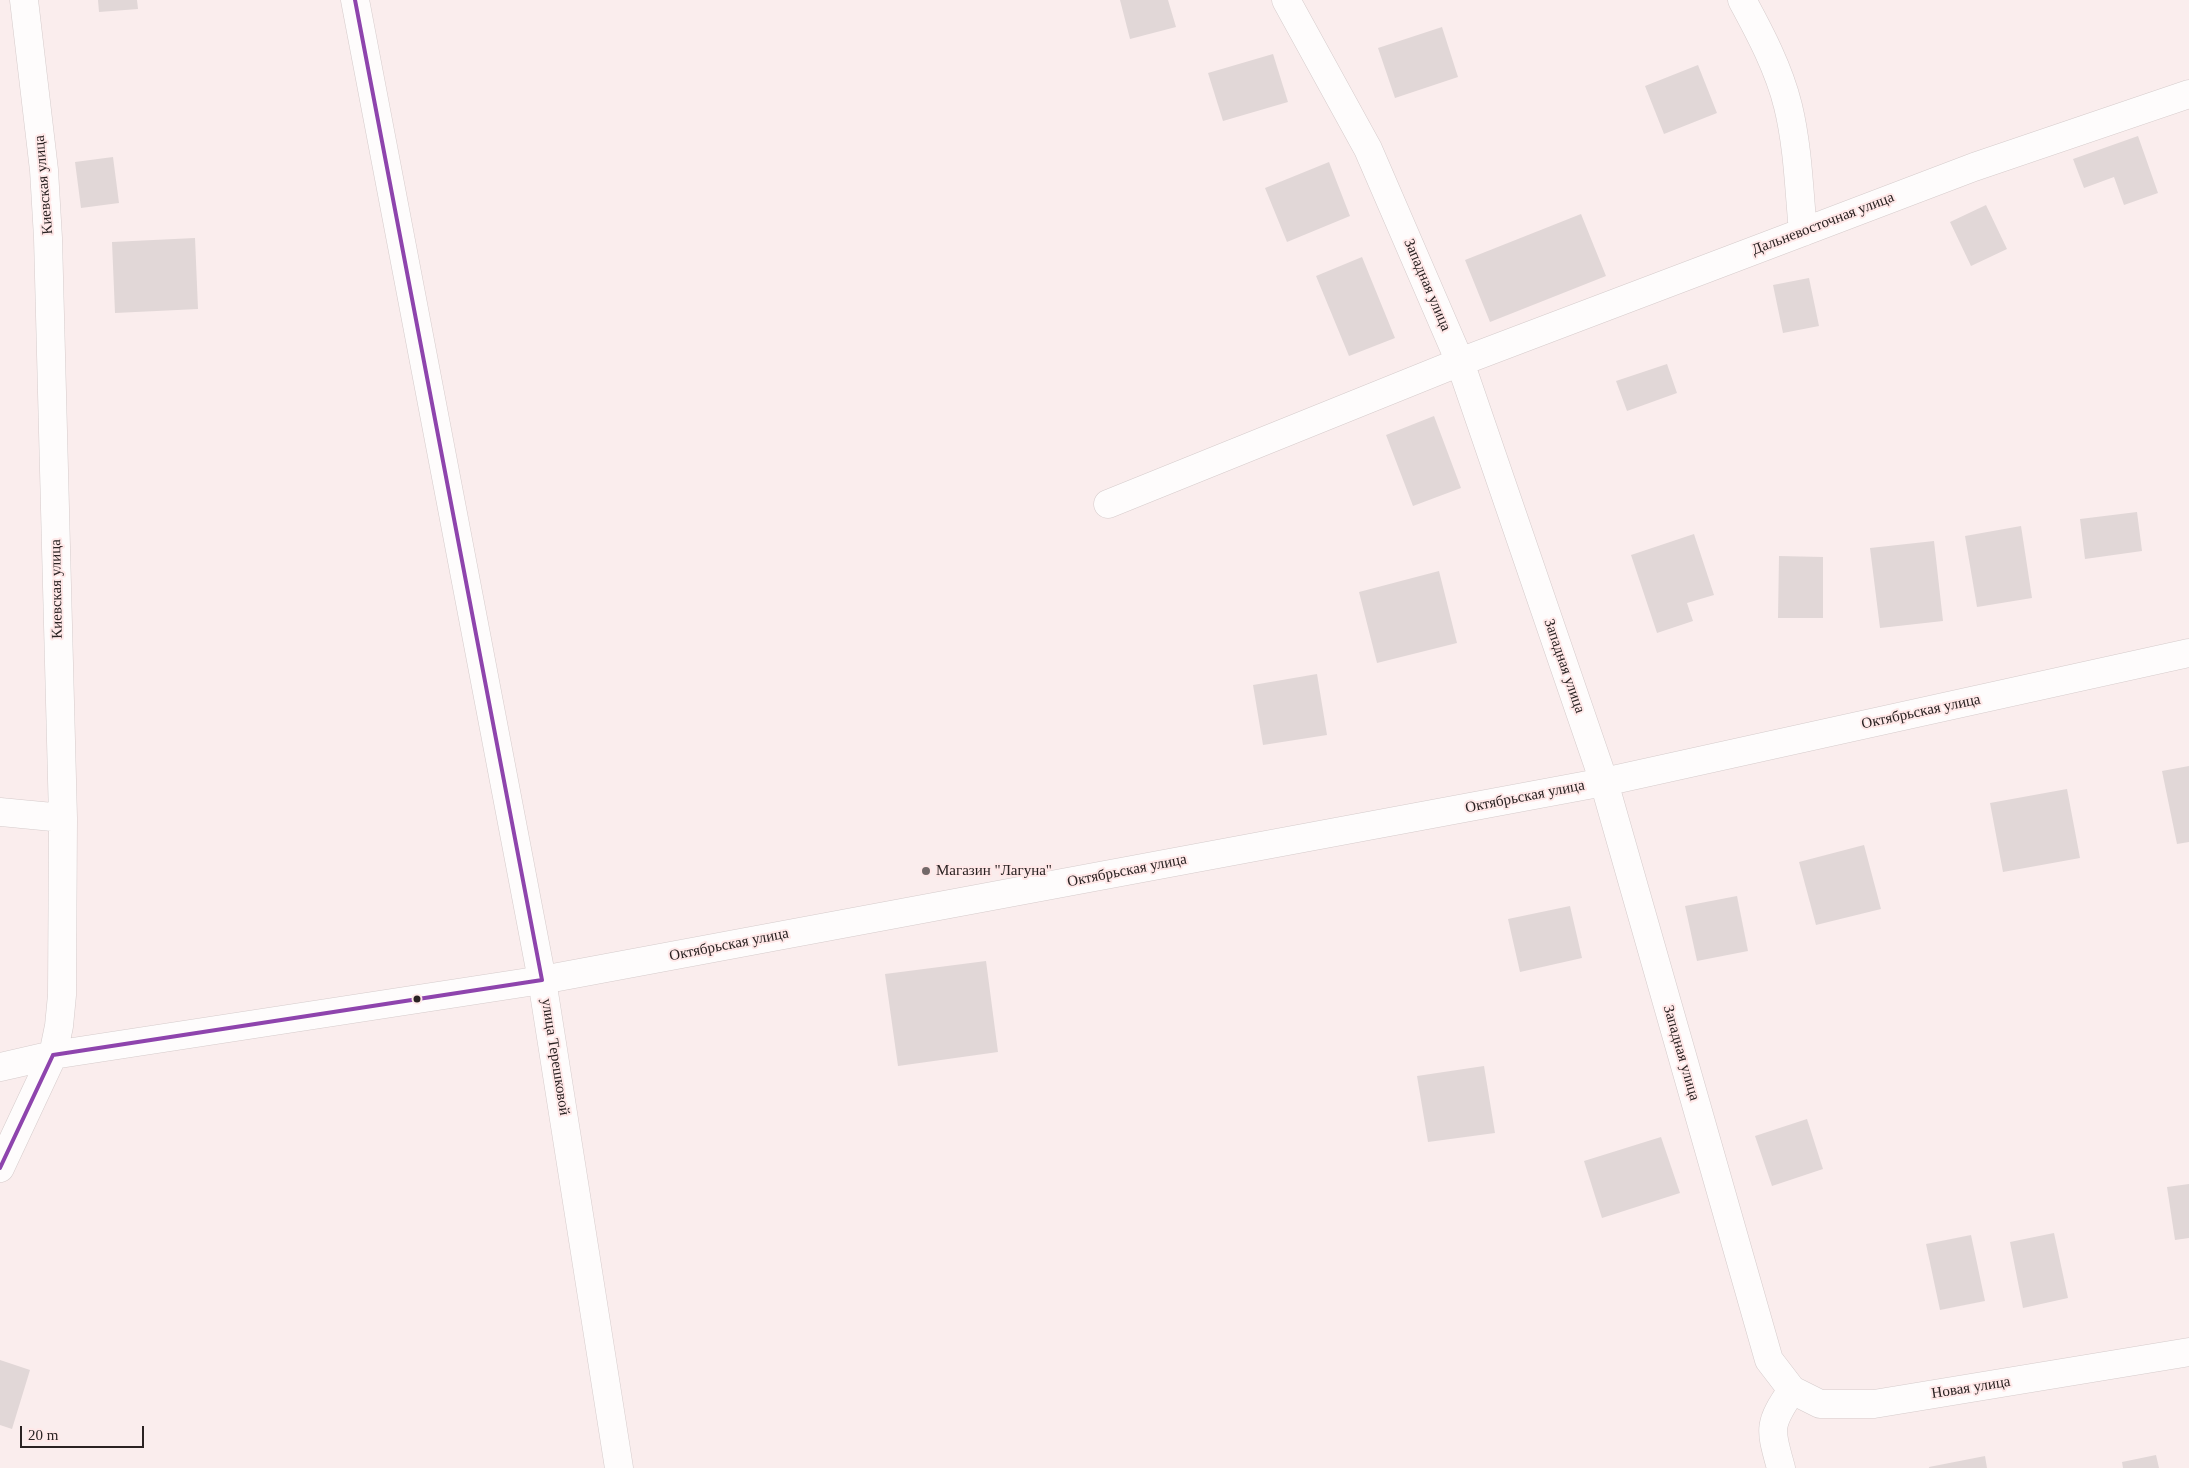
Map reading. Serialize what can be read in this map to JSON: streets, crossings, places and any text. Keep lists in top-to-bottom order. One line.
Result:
{"streets":{"street":["Киевская улица","Дальневосточная улица","Западная улица","Октябрьская улица","улица Терешковой","Новая улица"]},"crossings":[["Киевская улица","Октябрьская улица"],["Дальневосточная улица","Западная улица"],["Западная улица","Октябрьская улица"],["Западная улица","Новая улица"],["Октябрьская улица","улица Терешковой"]],"places":["Магазин \"Лагуна\""],"scale_bar":"20 m"}
